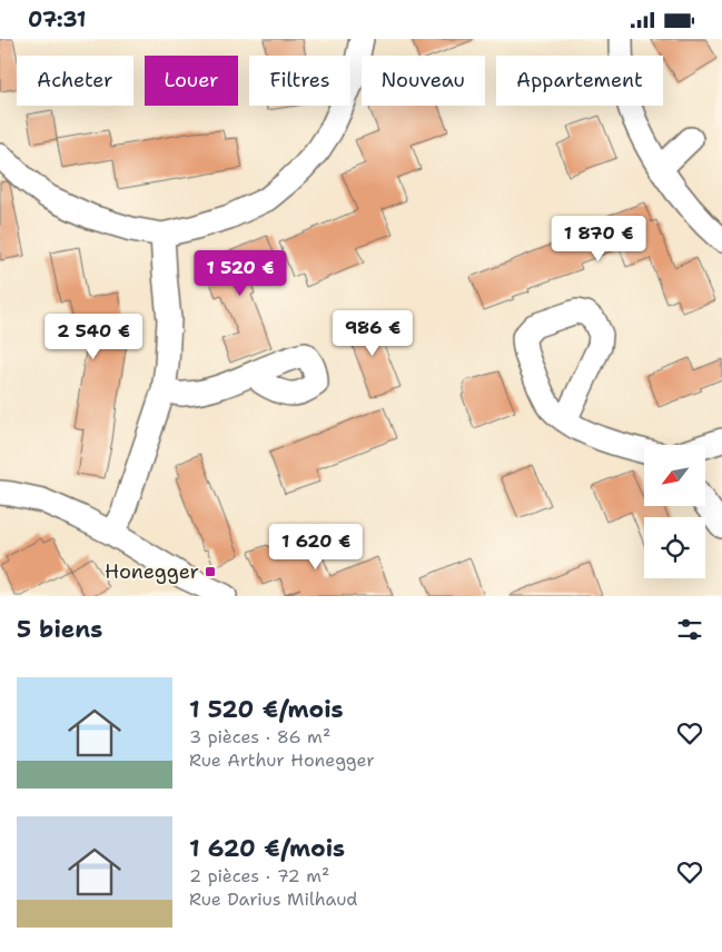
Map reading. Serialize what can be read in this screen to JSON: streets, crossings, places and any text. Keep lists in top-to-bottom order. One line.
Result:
{"places":{"transit":["Honegger"]},"north":"bottom left","page":{"status":"07:31","chip":["Acheter","Louer","Filtres","Nouveau","Appartement"],"price":["1 870 €","1 520 €","986 €","2 540 €","1 620 €"],"heading":"5 biens","list":[{"name":"1 520 €/mois","note":"3 pièces · 86 m² · Rue Arthur Honegger"},{"name":"1 620 €/mois","note":"2 pièces · 72 m² · Rue Darius Milhaud"}]}}
